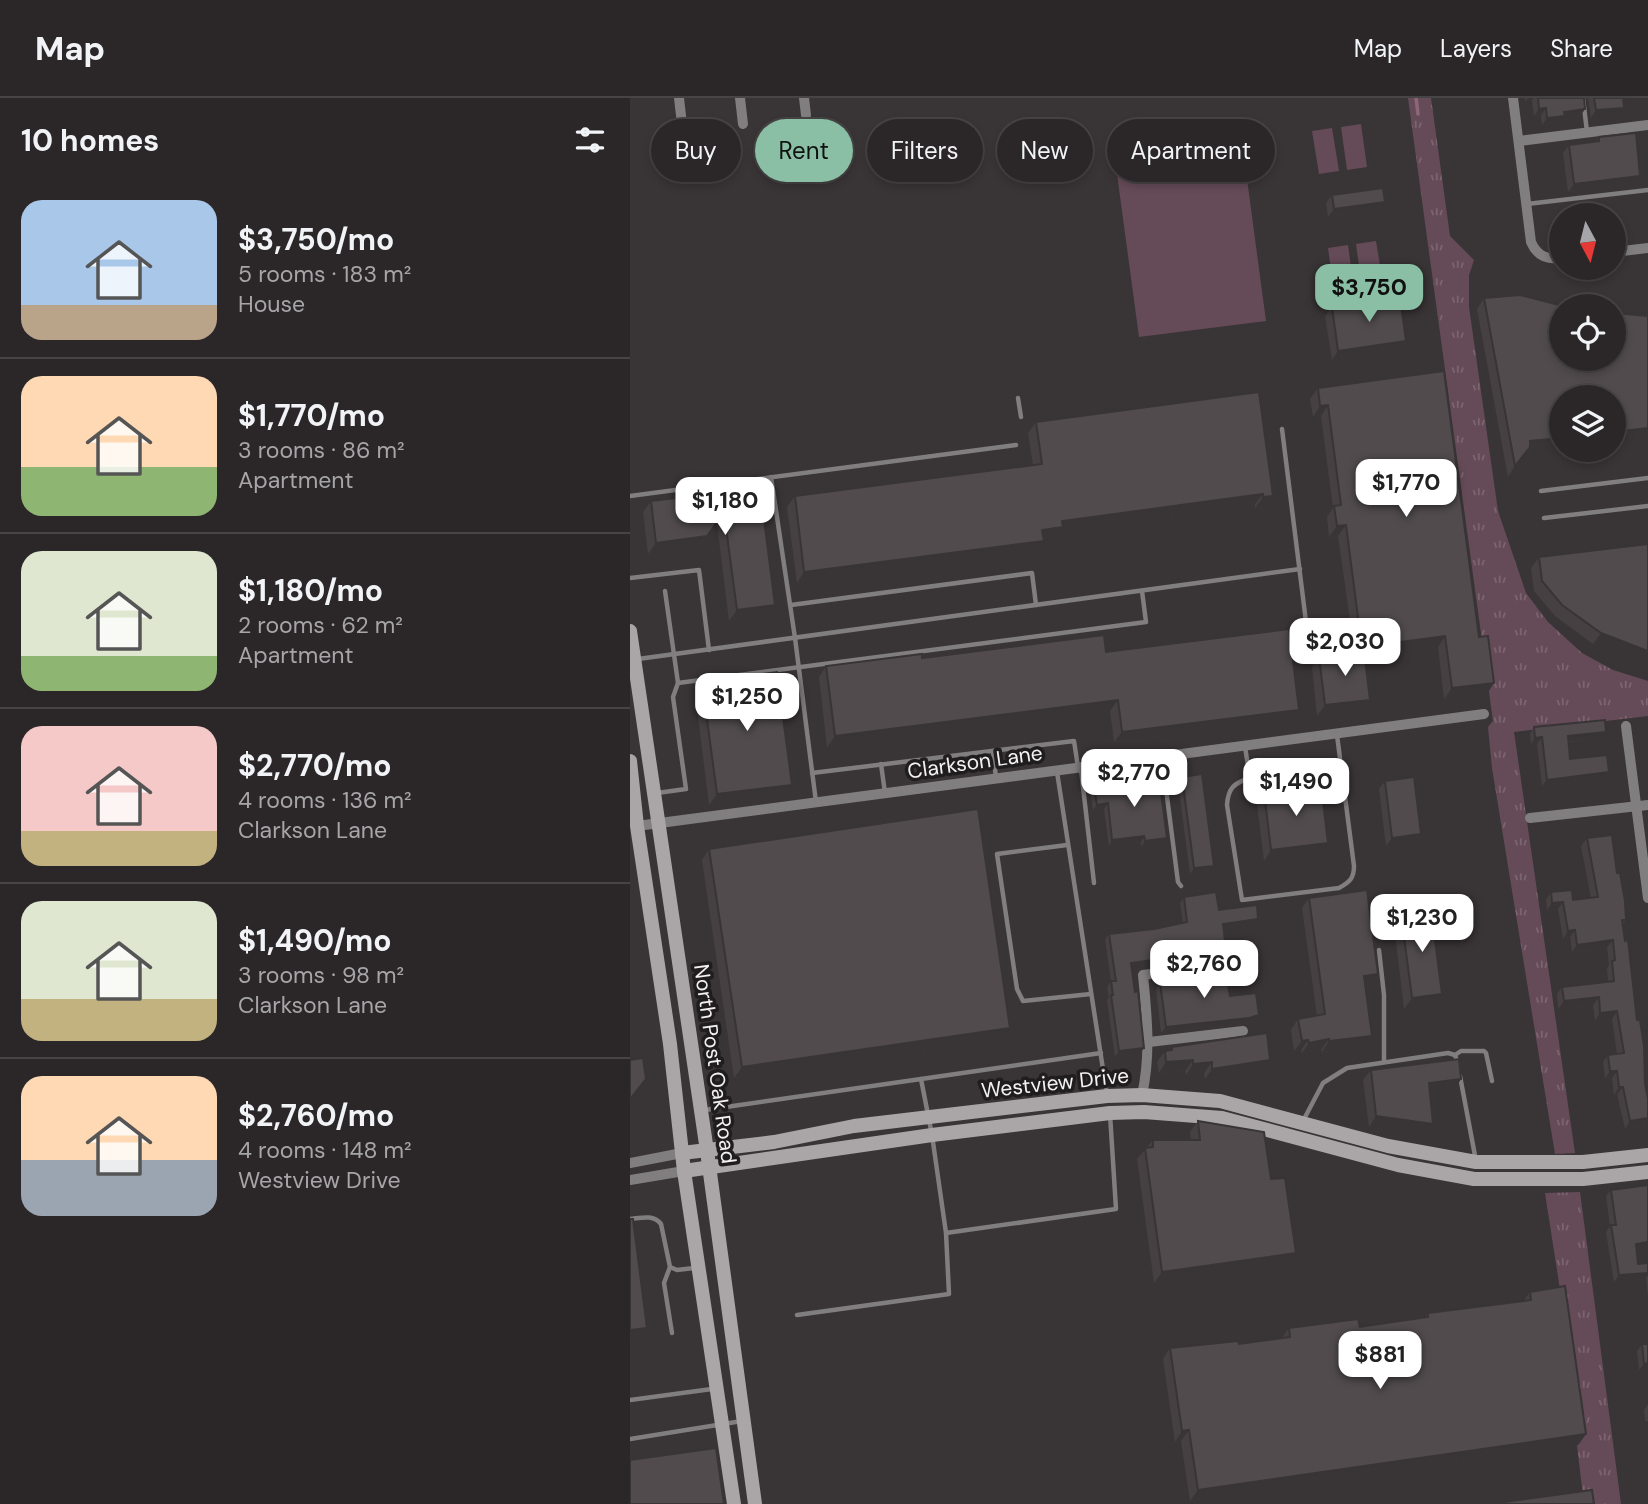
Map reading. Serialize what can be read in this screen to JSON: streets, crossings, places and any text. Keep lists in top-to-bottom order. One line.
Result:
{"streets":{"main road":["North Post Oak Road","Westview Drive"],"street":["Clarkson Lane"]},"crossings":[["Clarkson Lane","North Post Oak Road"],["North Post Oak Road","Westview Drive"]],"north":"bottom","page":{"header":"Map","nav":["Map","Layers","Share"],"heading":"10 homes","chip":["Buy","Rent","Filters","New","Apartment"],"list":[{"name":"$3,750/mo","note":"5 rooms · 183 m² · House"},{"name":"$1,770/mo","note":"3 rooms · 86 m² · Apartment"},{"name":"$1,180/mo","note":"2 rooms · 62 m² · Apartment"},{"name":"$2,770/mo","note":"4 rooms · 136 m² · Clarkson Lane"},{"name":"$1,490/mo","note":"3 rooms · 98 m² · Clarkson Lane"},{"name":"$2,760/mo","note":"4 rooms · 148 m² · Westview Drive"}],"price":["$3,750","$1,770","$1,180","$2,030","$1,250","$2,770","$1,490","$1,230","$2,760","$881"]}}
